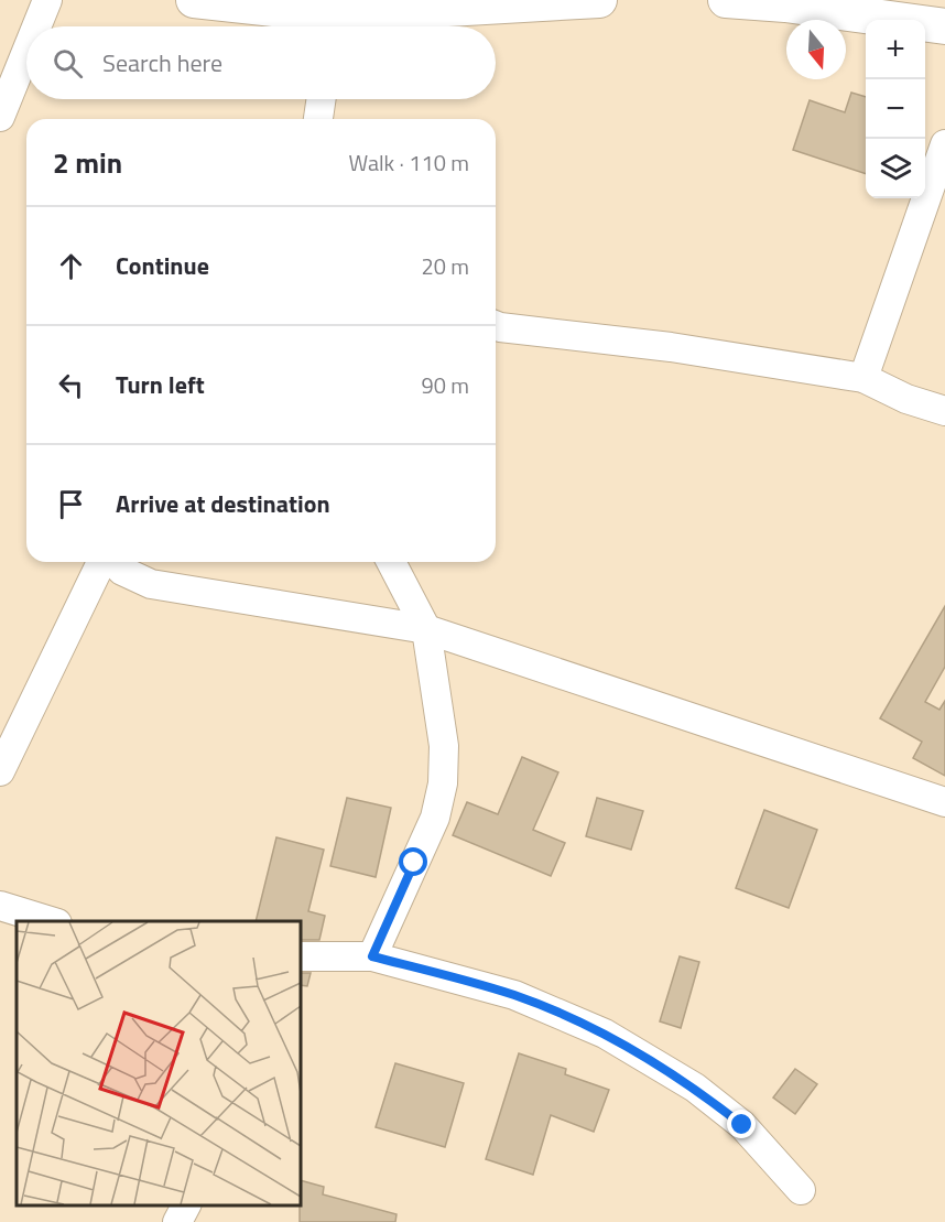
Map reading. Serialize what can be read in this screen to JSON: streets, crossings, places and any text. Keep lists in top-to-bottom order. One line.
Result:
{"north":"bottom","page":{"map_buttons":["+","−"],"search":"Search here","heading":["2 min","Walk · 110 m"],"list":[["Continue","20 m"],["Turn left","90 m"],"Arrive at destination"]}}
